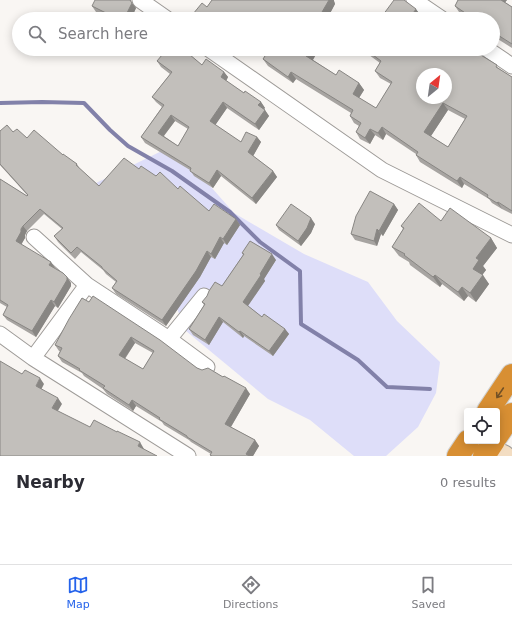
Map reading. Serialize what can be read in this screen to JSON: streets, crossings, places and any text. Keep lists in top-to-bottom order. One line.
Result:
{"north":"top right","page":{"search":"Search here","heading":["Nearby","0 results"],"nav":["Map","Directions","Saved"]}}
